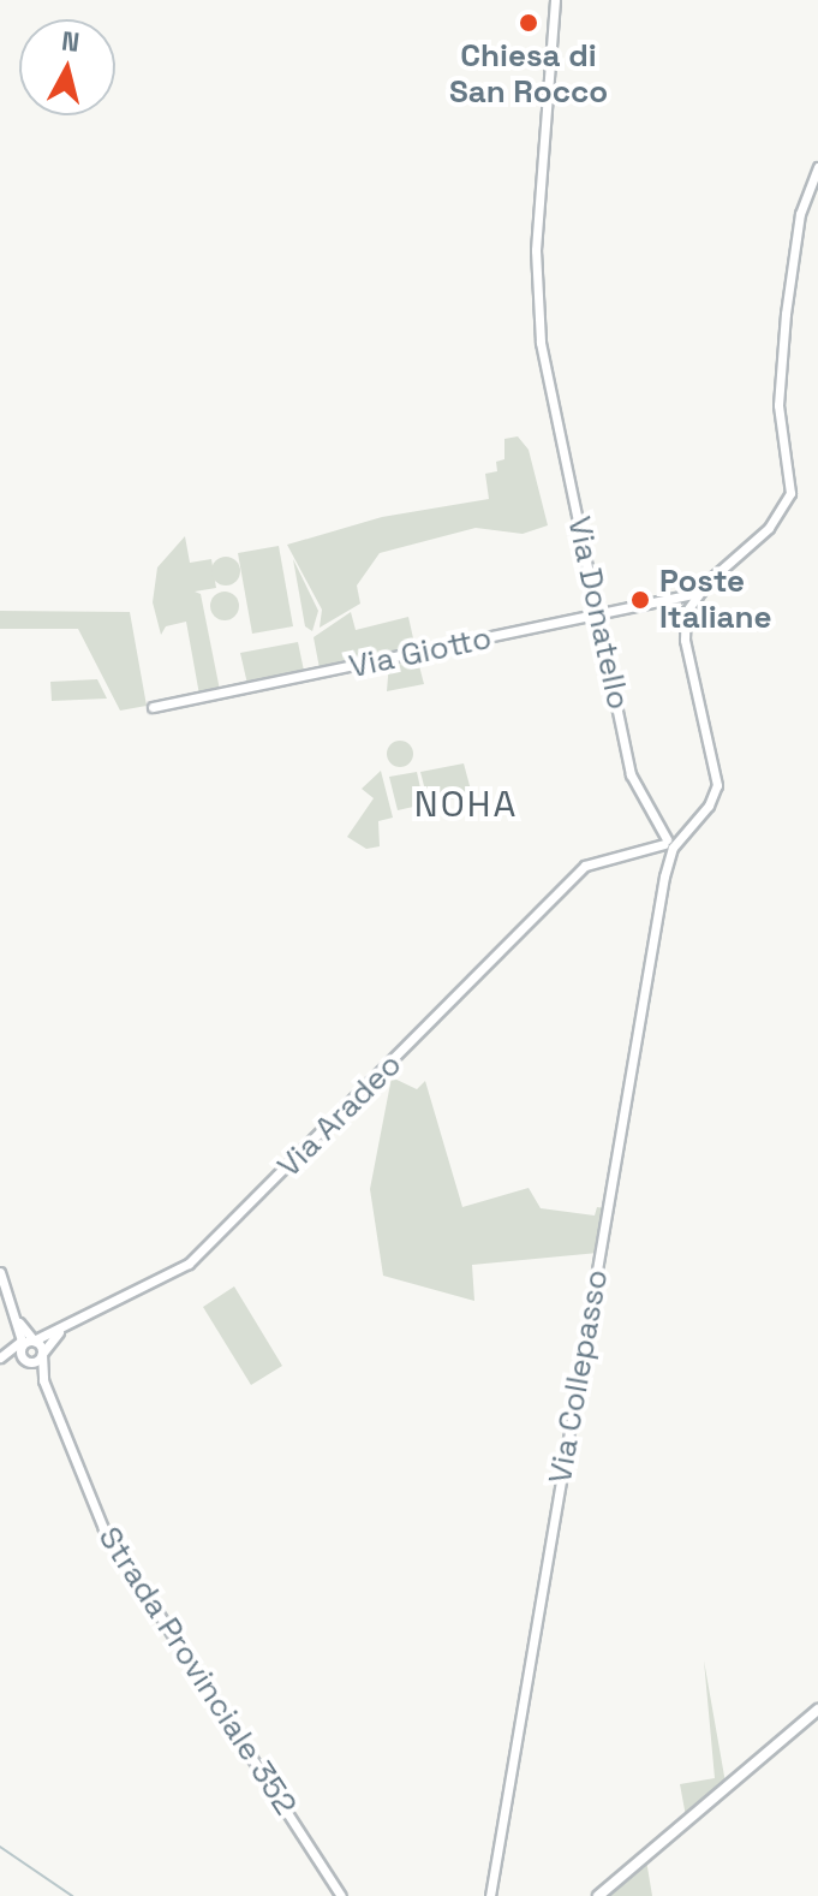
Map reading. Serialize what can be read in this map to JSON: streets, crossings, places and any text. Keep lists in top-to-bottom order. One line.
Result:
{"streets":{"street":["Via Donatello","Via Giotto","Via Aradeo","Via Collepasso","Strada Provinciale 352"]},"crossings":[["Via Donatello","Via Giotto"],["Via Donatello","Via Aradeo"],["Via Donatello","Via Collepasso"],["Via Aradeo","Via Collepasso"],["Via Aradeo","Strada Provinciale 352"]],"districts":["NOHA"],"places":["Chiesa di San Rocco","Poste Italiane"],"north":"top"}
